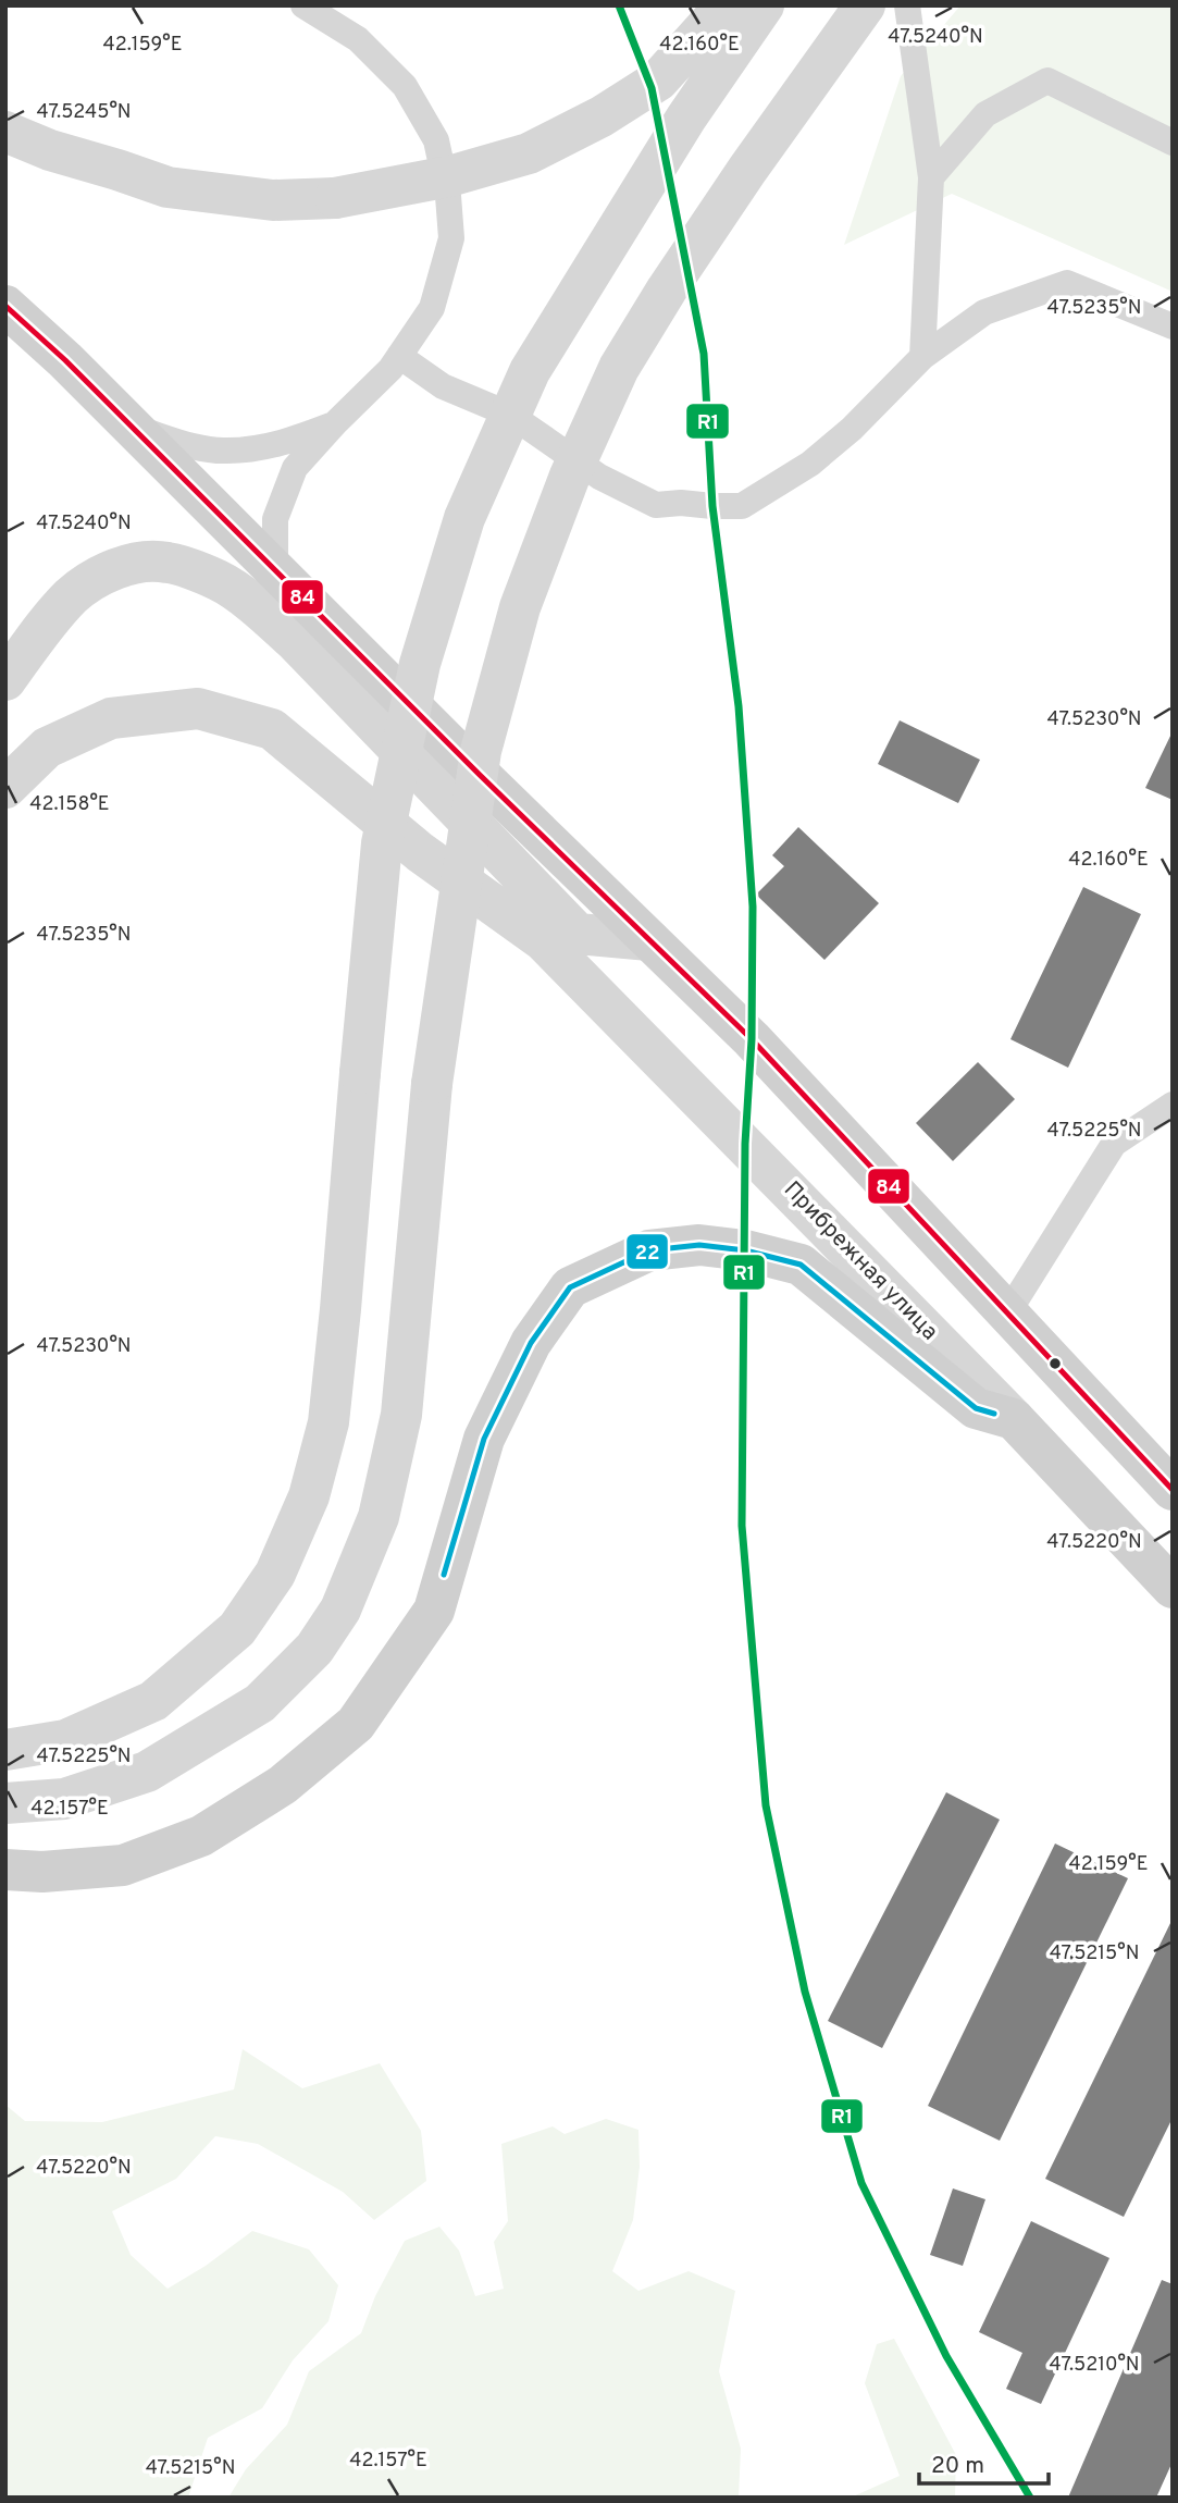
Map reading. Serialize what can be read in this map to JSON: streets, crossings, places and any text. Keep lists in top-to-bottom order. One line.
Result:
{"streets":{"main road":["Прибрежная улица"]},"lines":["transit line R1","transit line 84","transit line 22"],"scale_bar":"20 m","coordinates":["47.5240°N","42.159°E","42.160°E","47.5245°N","47.5235°N","47.5230°N","42.158°E","47.5225°N","47.5220°N","42.157°E","47.5215°N","47.5210°N"]}
